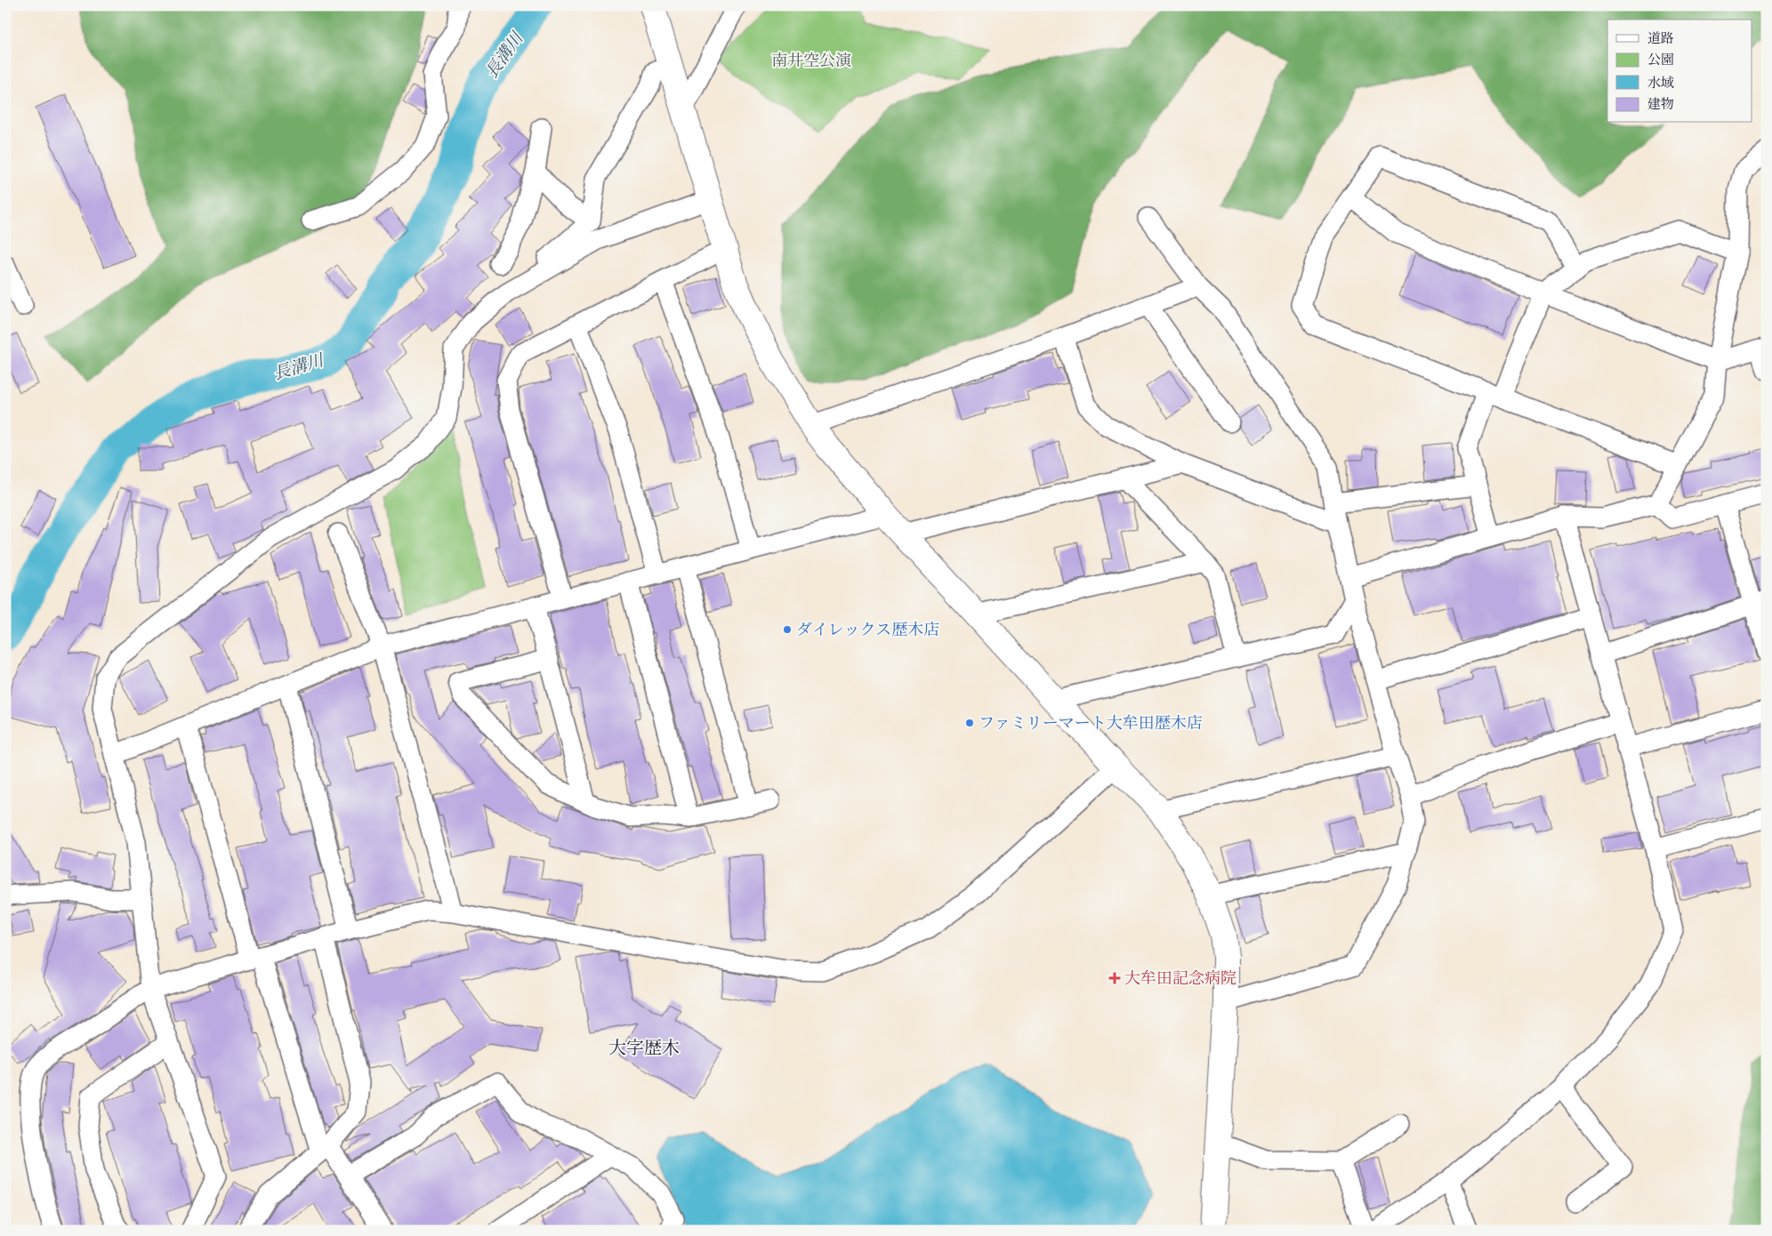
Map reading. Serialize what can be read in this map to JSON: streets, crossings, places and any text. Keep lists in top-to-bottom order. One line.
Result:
{"districts":["大字歴木"],"water":["長溝川"],"parks":["南井空公演"],"places":{"other":["ダイレックス歴木店","ファミリーマート大牟田歴木店"],"health":["大牟田記念病院"]},"legend":["道路","公園","水域","建物"]}
